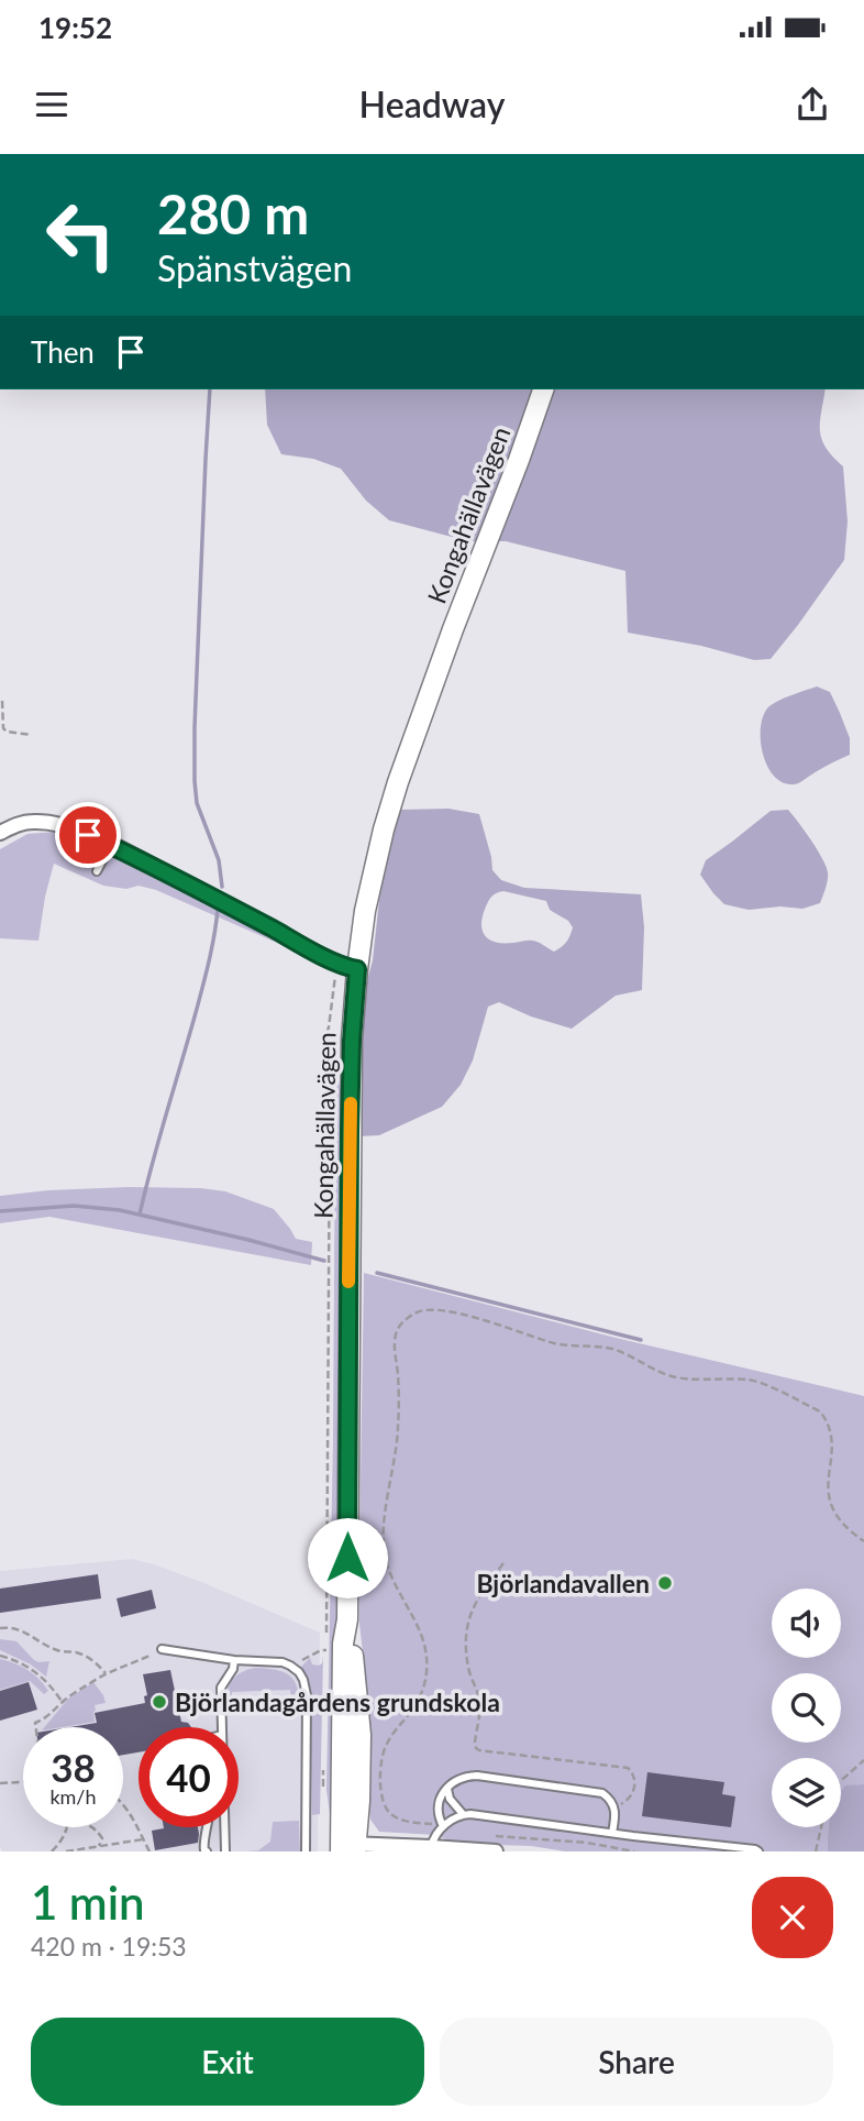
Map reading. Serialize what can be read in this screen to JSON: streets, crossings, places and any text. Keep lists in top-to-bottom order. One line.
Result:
{"streets":{"street":["Kongahällavägen"]},"places":["Björlandavallen","Björlandagårdens grundskola"],"page":{"status":"19:52","header":"Headway","turn":["280 m","Spänstvägen"],"then":"Then","speed":"38 km/h","limit":"40","heading":["1 min","420 m · 19:53"],"buttons":["Exit","Share"]}}
